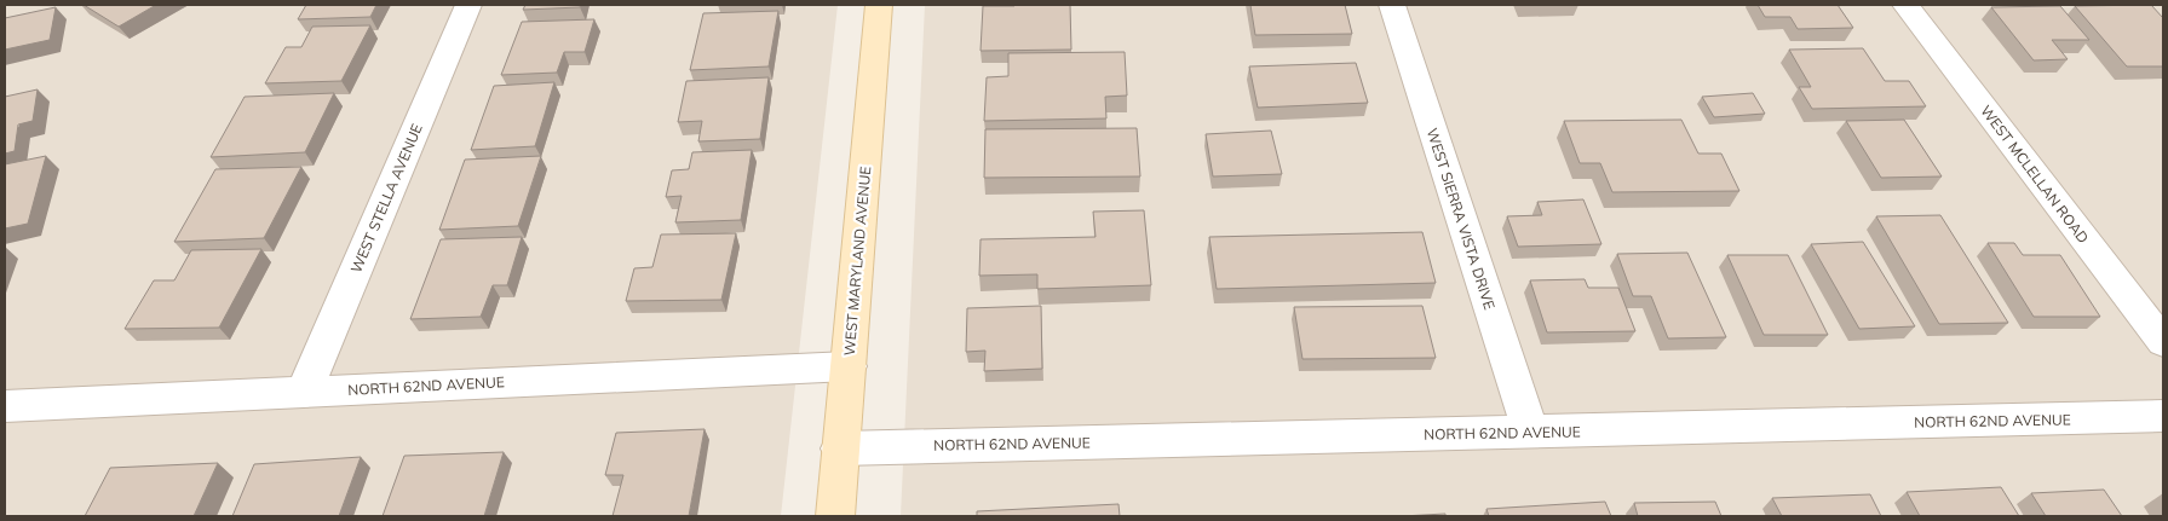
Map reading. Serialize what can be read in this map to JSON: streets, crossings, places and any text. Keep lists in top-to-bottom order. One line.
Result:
{"streets":{"street":["WEST MCLELLAN ROAD","WEST STELLA AVENUE","WEST SIERRA VISTA DRIVE","WEST MARYLAND AVENUE","NORTH 62ND AVENUE"]},"crossings":[["WEST STELLA AVENUE","NORTH 62ND AVENUE"],["WEST SIERRA VISTA DRIVE","NORTH 62ND AVENUE"],["WEST MARYLAND AVENUE","NORTH 62ND AVENUE"]]}
